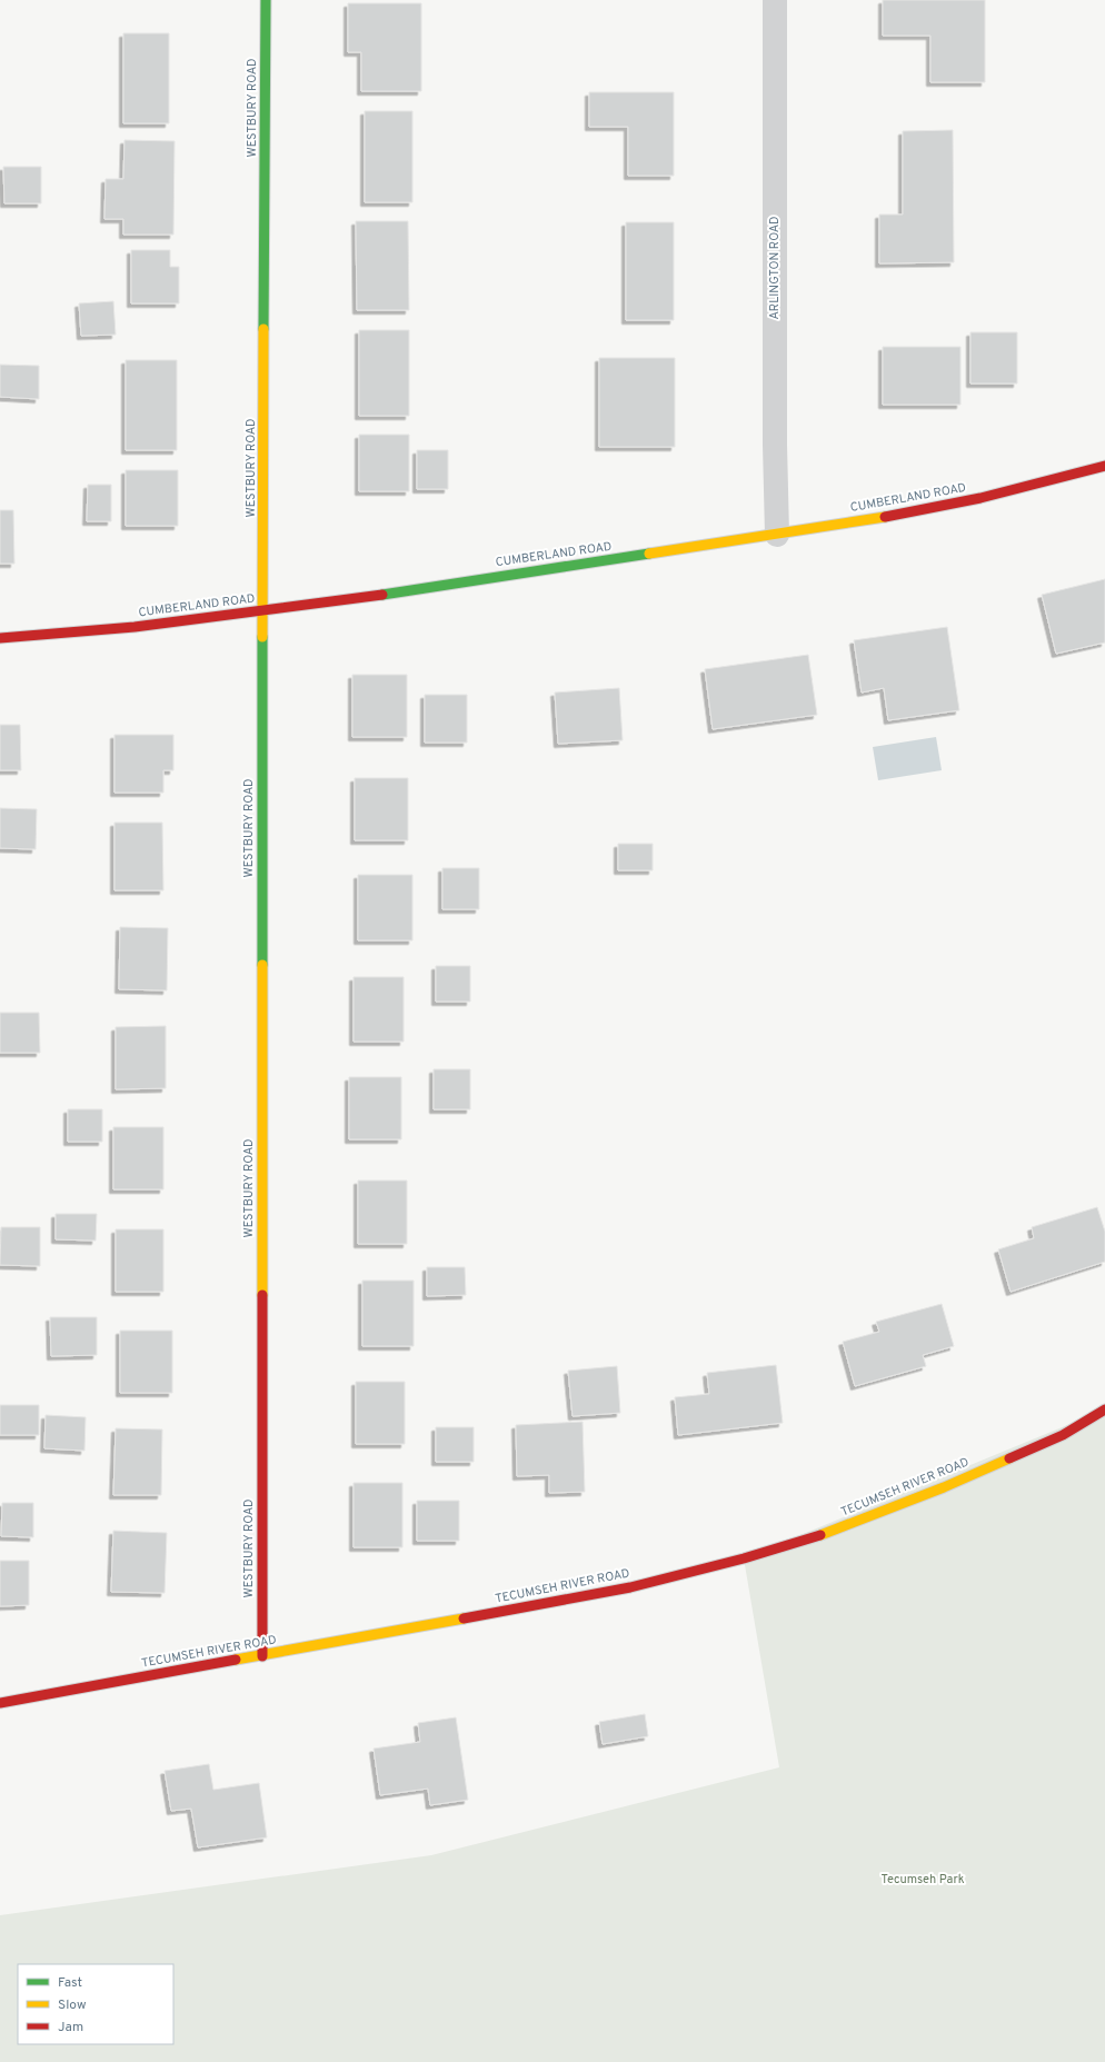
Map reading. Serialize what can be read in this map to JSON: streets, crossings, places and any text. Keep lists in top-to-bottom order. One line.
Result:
{"streets":{"street":["WESTBURY ROAD","ARLINGTON ROAD","CUMBERLAND ROAD","TECUMSEH RIVER ROAD"]},"crossings":[["WESTBURY ROAD","CUMBERLAND ROAD"],["WESTBURY ROAD","TECUMSEH RIVER ROAD"],["ARLINGTON ROAD","CUMBERLAND ROAD"]],"parks":["Tecumseh Park"],"legend":["Fast","Slow","Jam"]}
